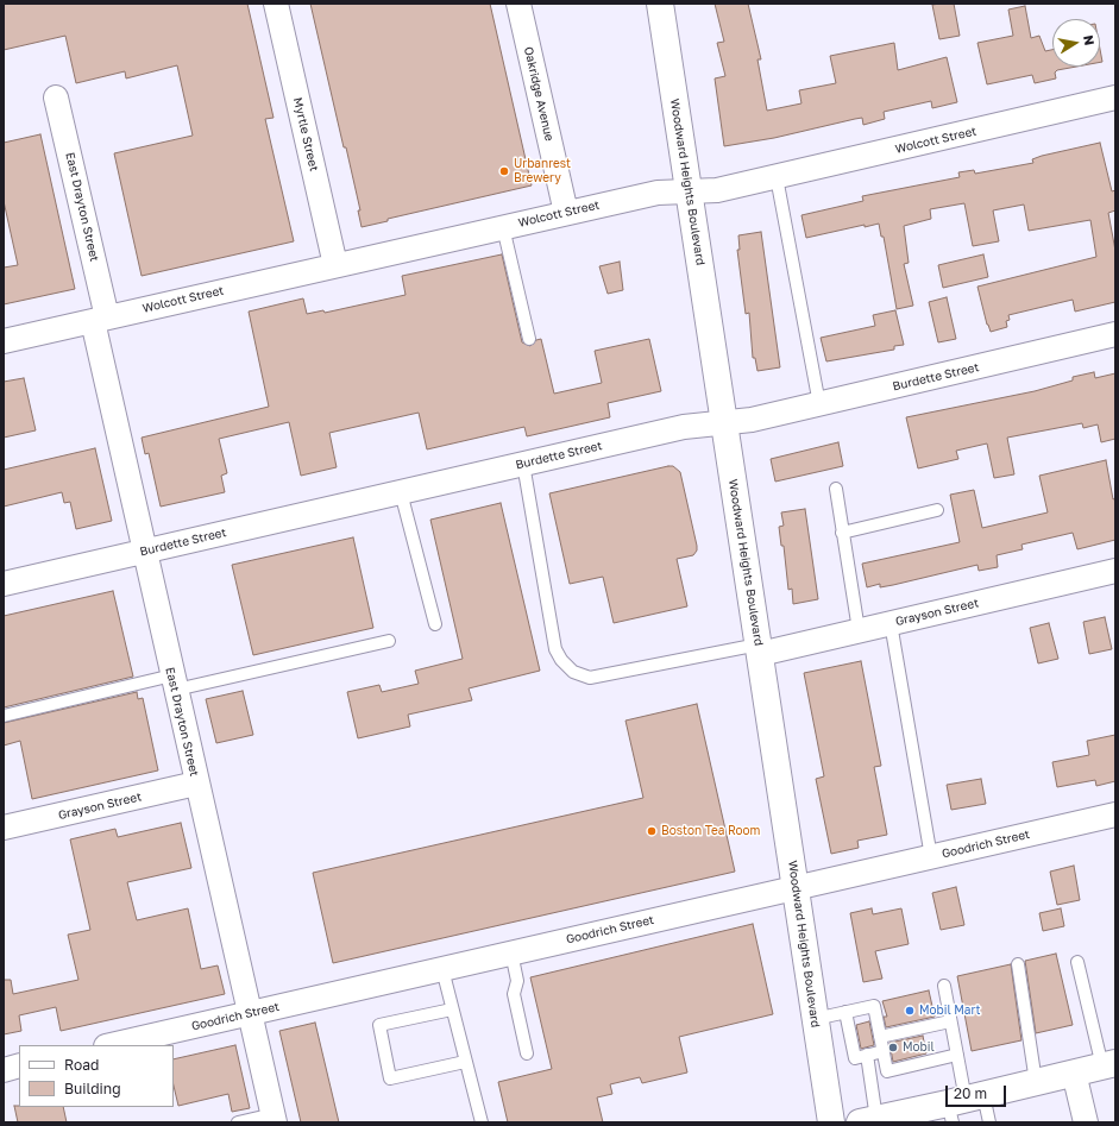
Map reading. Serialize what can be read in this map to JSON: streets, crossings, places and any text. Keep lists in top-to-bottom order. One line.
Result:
{"streets":{"street":["Oakridge Avenue","Myrtle Street","Wolcott Street","Woodward Heights Boulevard","East Drayton Street","Burdette Street","Grayson Street","Goodrich Street"]},"crossings":[["Oakridge Avenue","Wolcott Street"],["Myrtle Street","Wolcott Street"],["Wolcott Street","Woodward Heights Boulevard"],["Wolcott Street","East Drayton Street"],["Woodward Heights Boulevard","Burdette Street"],["Woodward Heights Boulevard","Grayson Street"],["Woodward Heights Boulevard","Goodrich Street"],["East Drayton Street","Burdette Street"],["East Drayton Street","Grayson Street"],["East Drayton Street","Goodrich Street"]],"places":["Urbanrest Brewery","Boston Tea Room","Mobil Mart","Mobil"],"legend":["Road","Building"],"scale_bar":"20 m","north":"right"}
